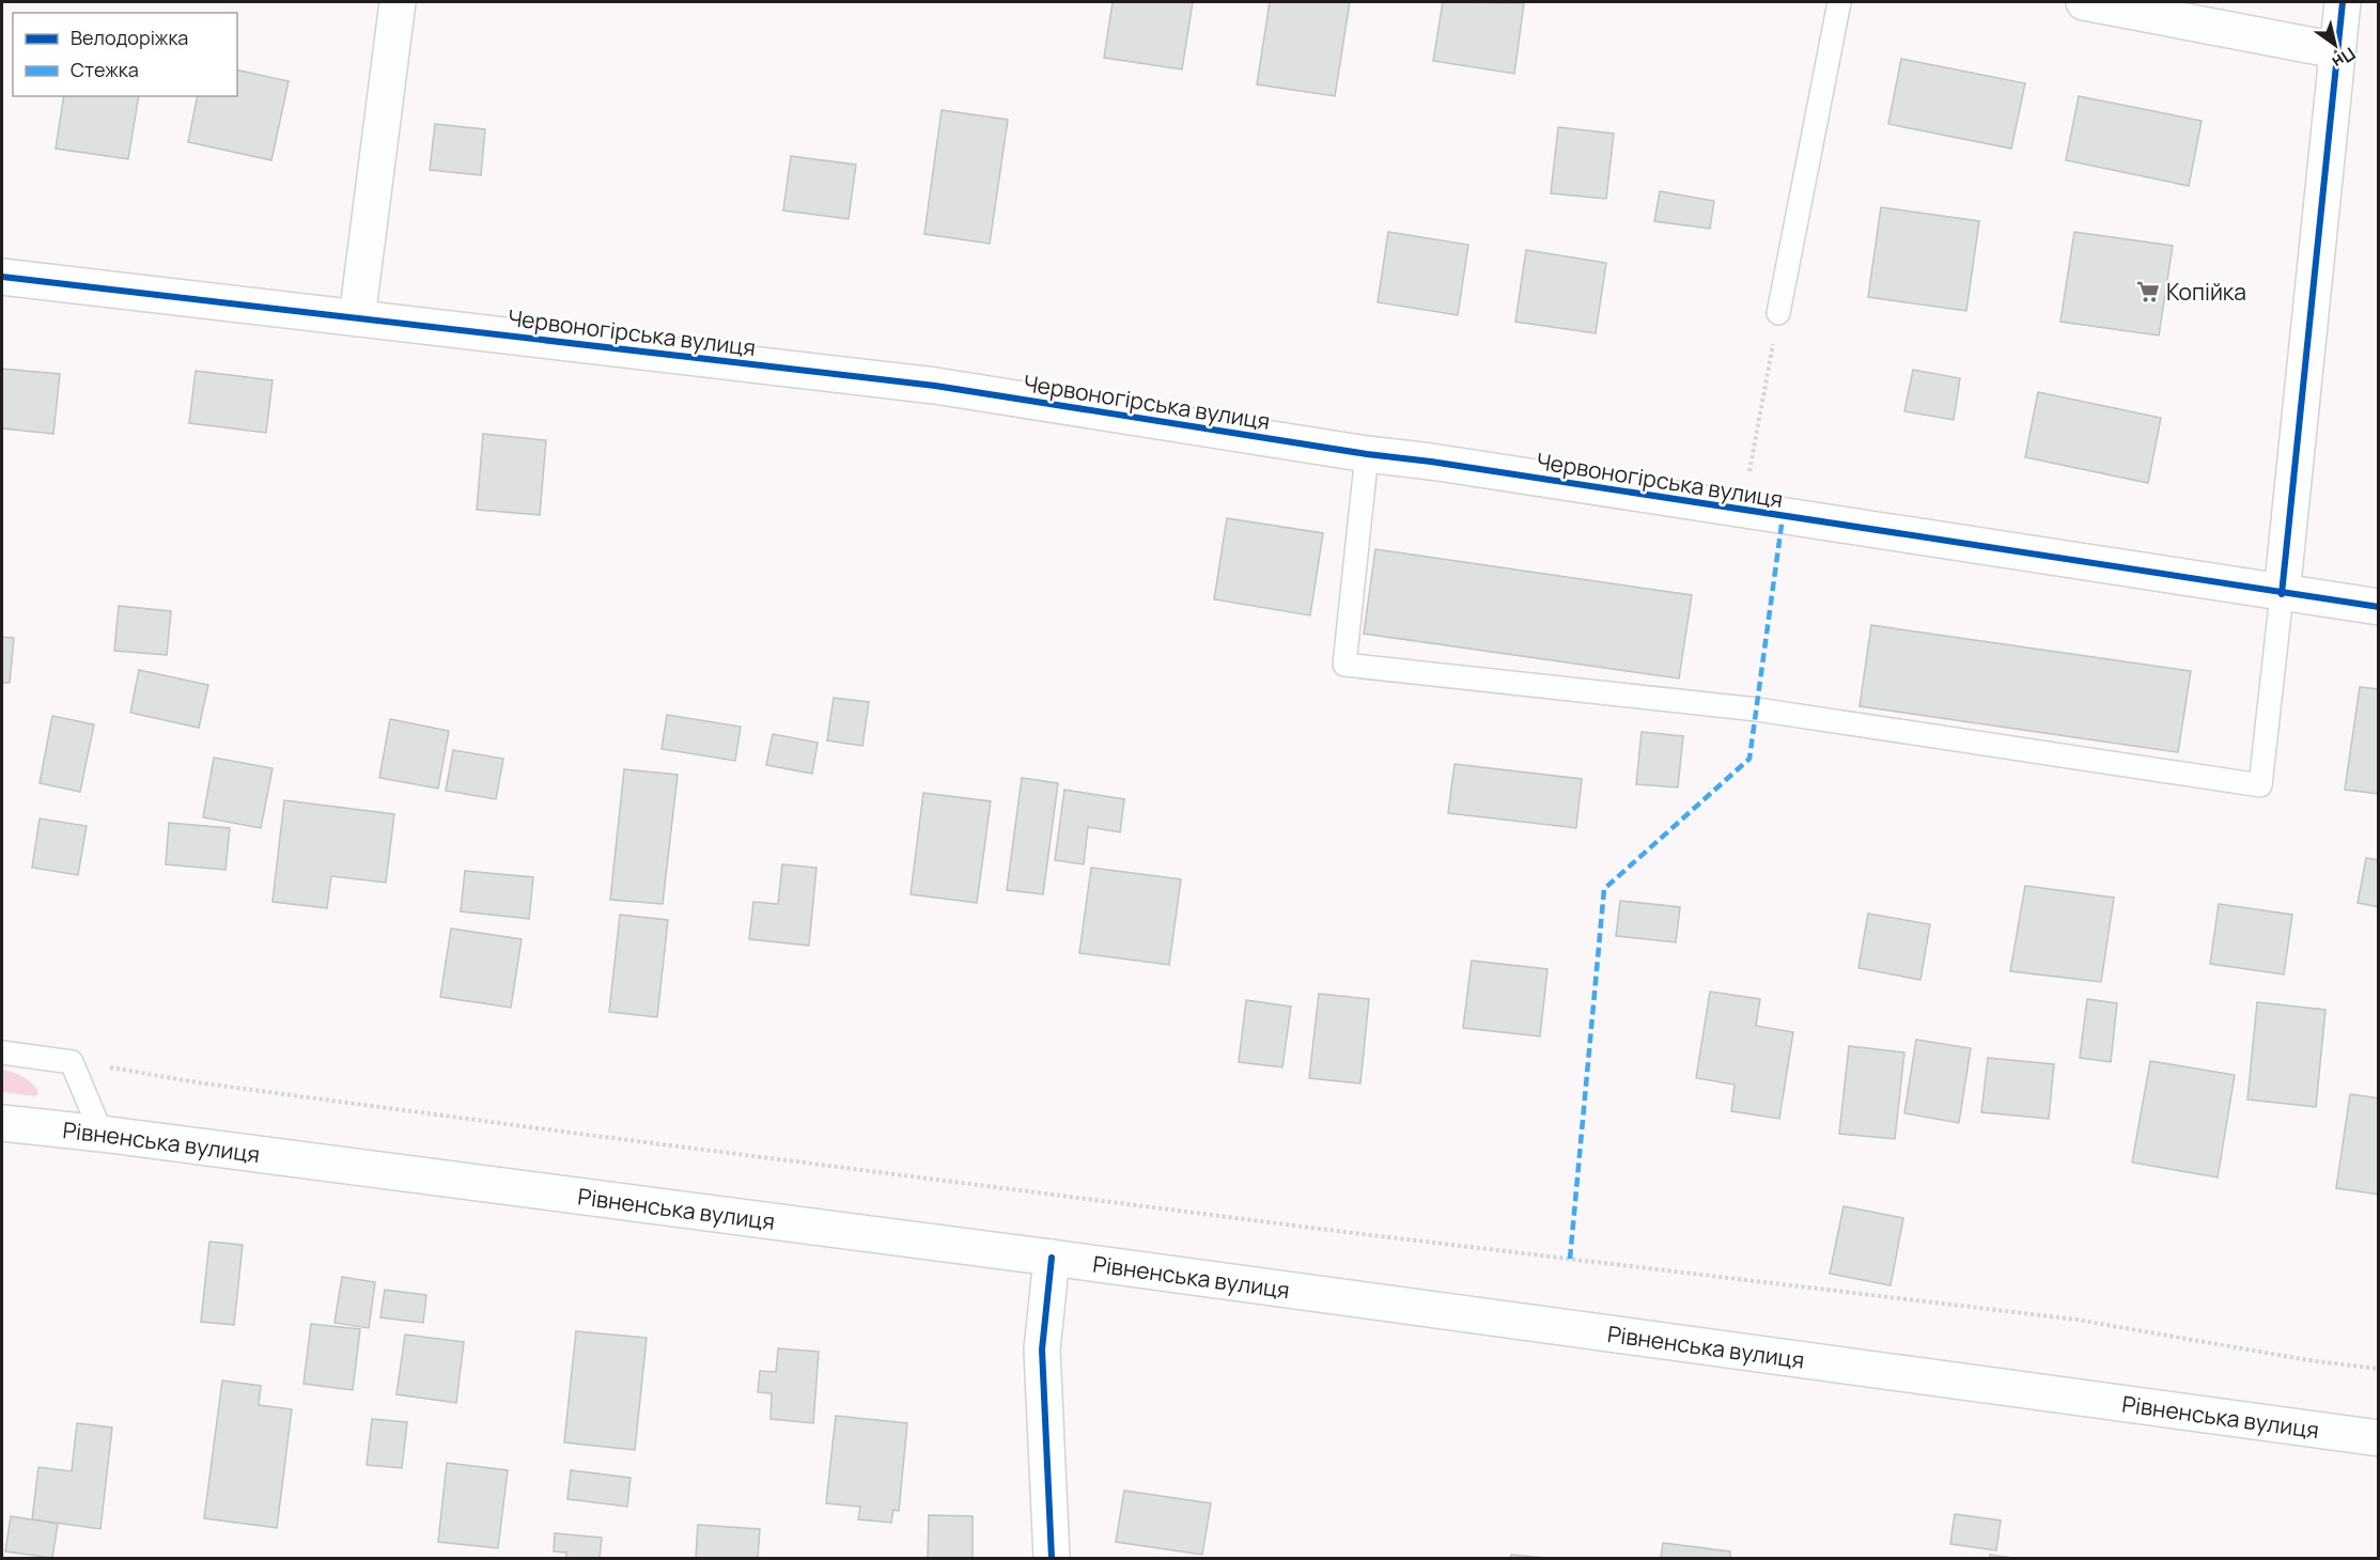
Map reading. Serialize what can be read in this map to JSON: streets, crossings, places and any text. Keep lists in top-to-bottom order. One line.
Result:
{"streets":{"street":["Червоногірська вулиця","Рівненська вулиця"]},"places":{"supermarket":["Копійка"]},"legend":["Велодоріжка","Стежка"],"north":"bottom right"}
